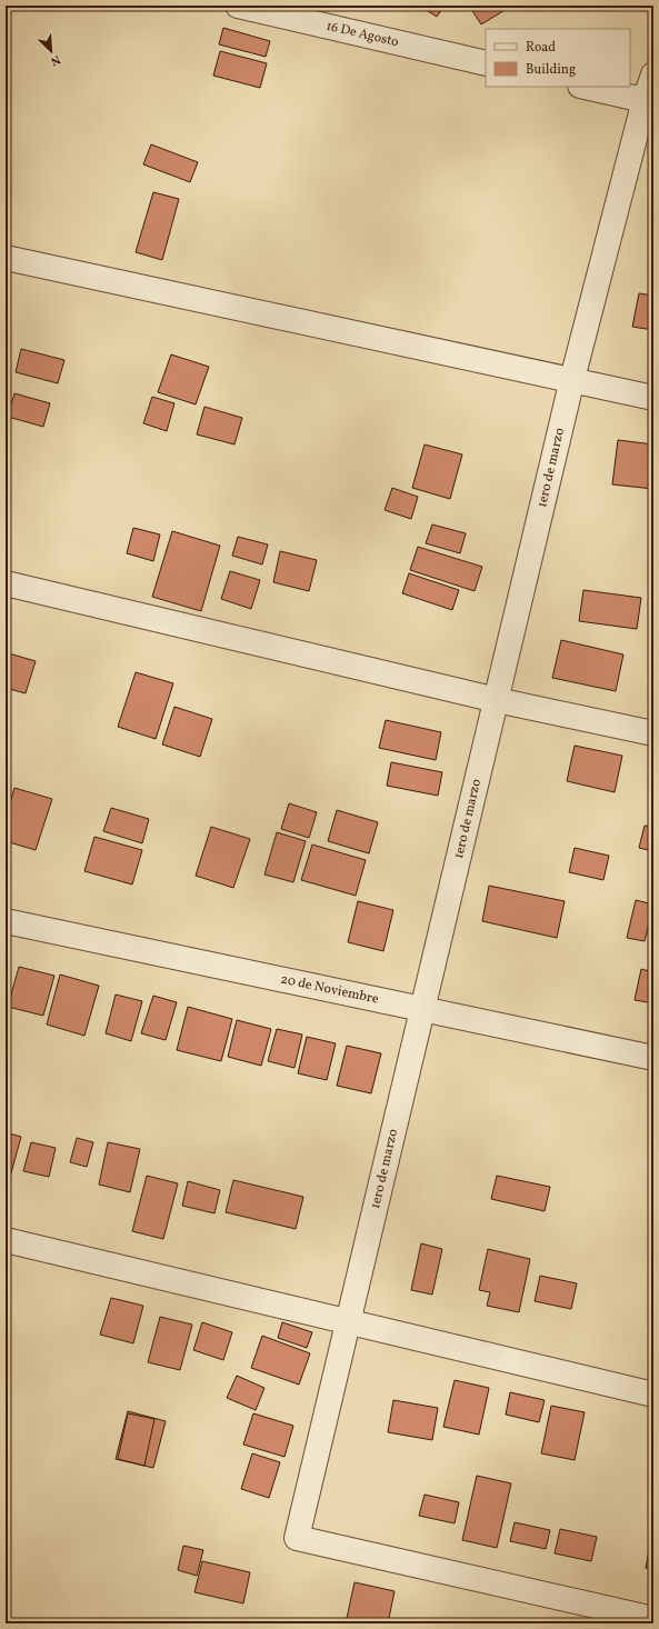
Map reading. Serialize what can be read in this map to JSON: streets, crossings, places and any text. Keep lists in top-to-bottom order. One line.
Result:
{"streets":{"street":["16 De Agosto","1ero de marzo","20 de Noviembre"]},"crossings":[["1ero de marzo","20 de Noviembre"]],"legend":["Road","Building"],"north":"bottom right"}
